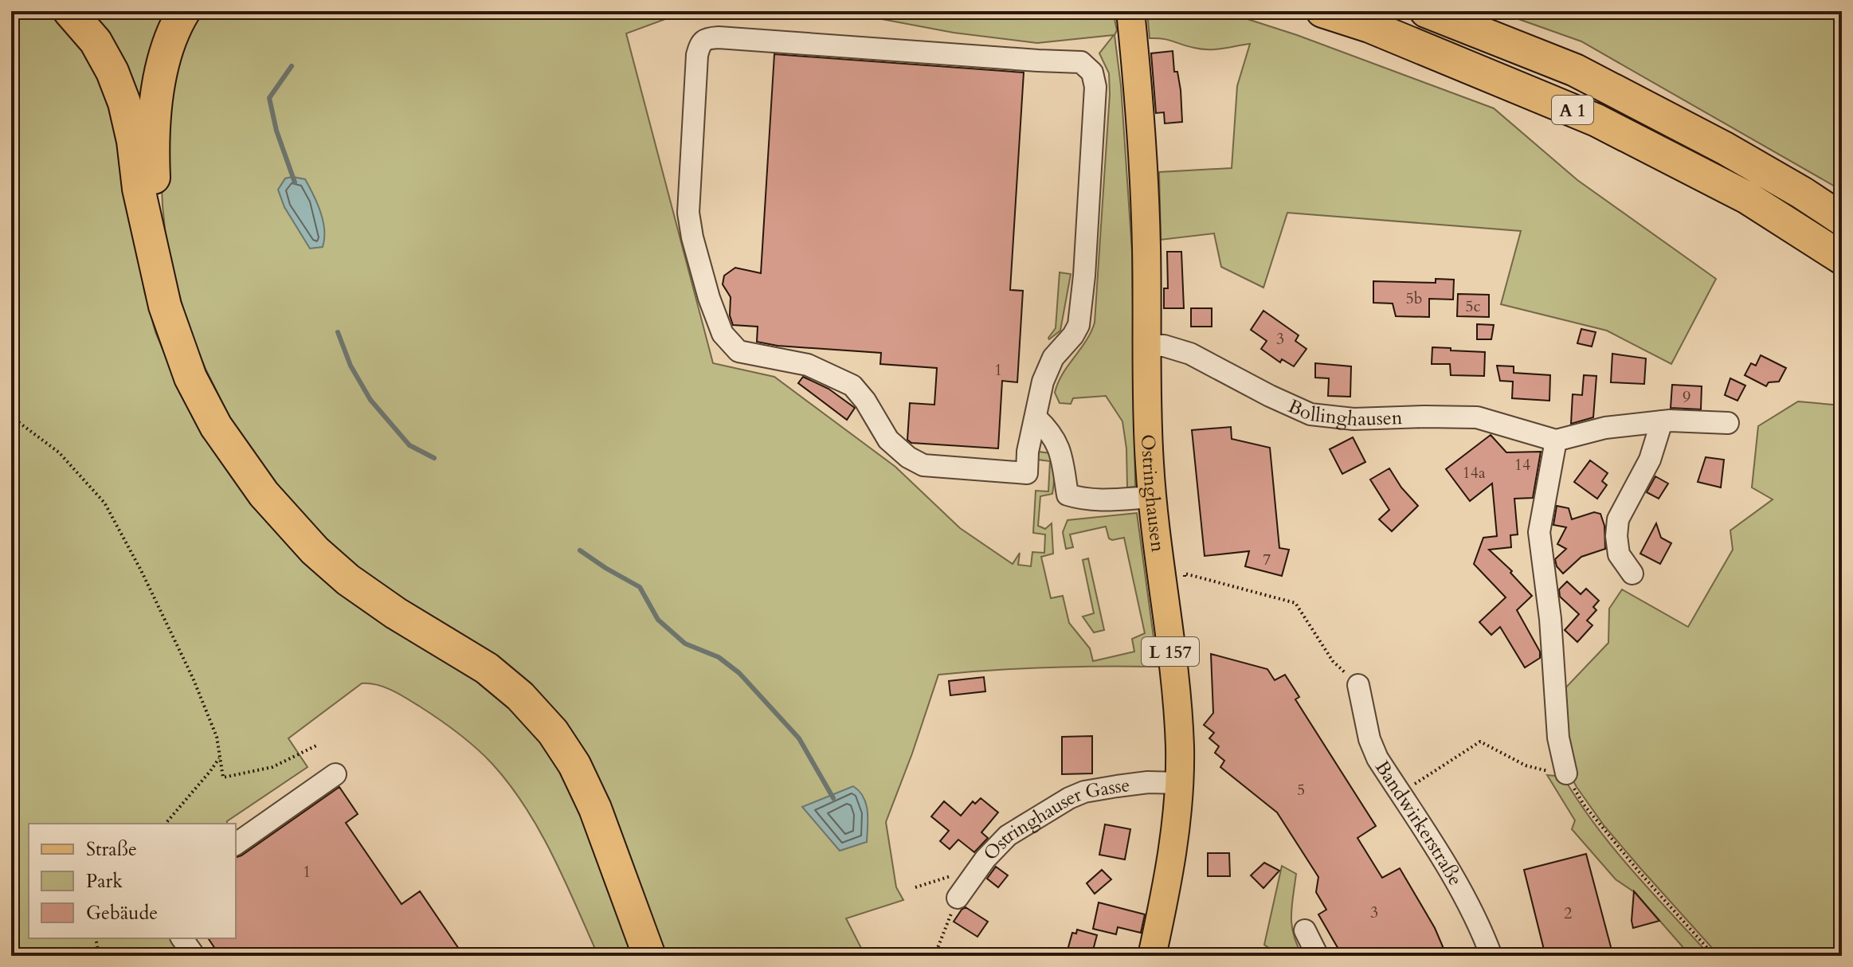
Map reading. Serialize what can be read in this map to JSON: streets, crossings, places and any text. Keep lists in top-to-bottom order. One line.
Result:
{"streets":{"highway":["A 1"],"main road":["Ostringhausen","L 157"],"street":["Bollinghausen","Bandwirkerstraße","Ostringhauser Gasse"]},"crossings":[["Bollinghausen","Ostringhausen"],["Ostringhausen","Ostringhauser Gasse"]],"house_numbers":["5b","5c","3","1","9","14","14a","7","5","1","3","2"],"legend":["Straße","Park","Gebäude"]}
